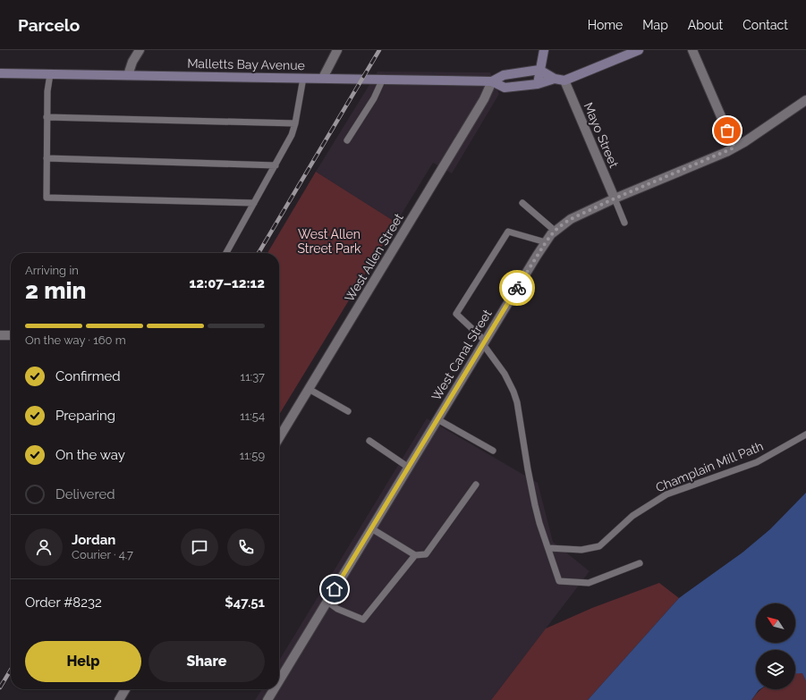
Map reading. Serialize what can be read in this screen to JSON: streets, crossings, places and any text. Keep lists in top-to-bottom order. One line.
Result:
{"streets":{"street":["Malletts Bay Avenue","Mayo Street","West Allen Street","West Canal Street"],"lane":["Champlain Mill Path"]},"crossings":[["Malletts Bay Avenue","West Allen Street"],["Mayo Street","West Canal Street"]],"parks":["West Allen Street Park"],"north":"top left","page":{"header":"Parcelo","nav":["Home","Map","About","Contact"],"heading":["2 min","Arriving in","12:07–12:12"],"panel":["Jordan","Courier · 4.7","Order #8232","$47.51"],"bar":"On the way · 160 m","list":[["Confirmed","11:37"],["Preparing","11:54"],["On the way","11:59"],"Delivered"],"buttons":["Help","Share"]}}
